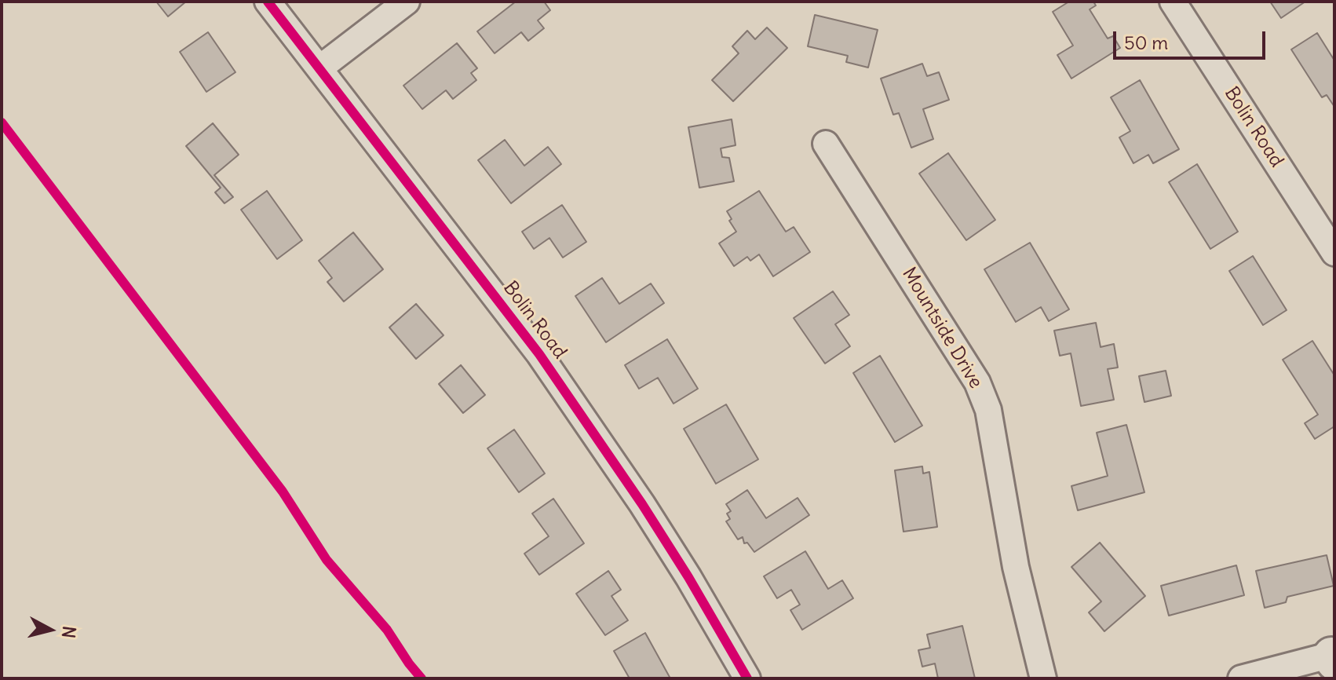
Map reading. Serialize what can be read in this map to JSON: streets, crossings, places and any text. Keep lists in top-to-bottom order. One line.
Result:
{"streets":{"street":["Bolin Road","Mountside Drive"]},"scale_bar":"50 m","north":"right"}
